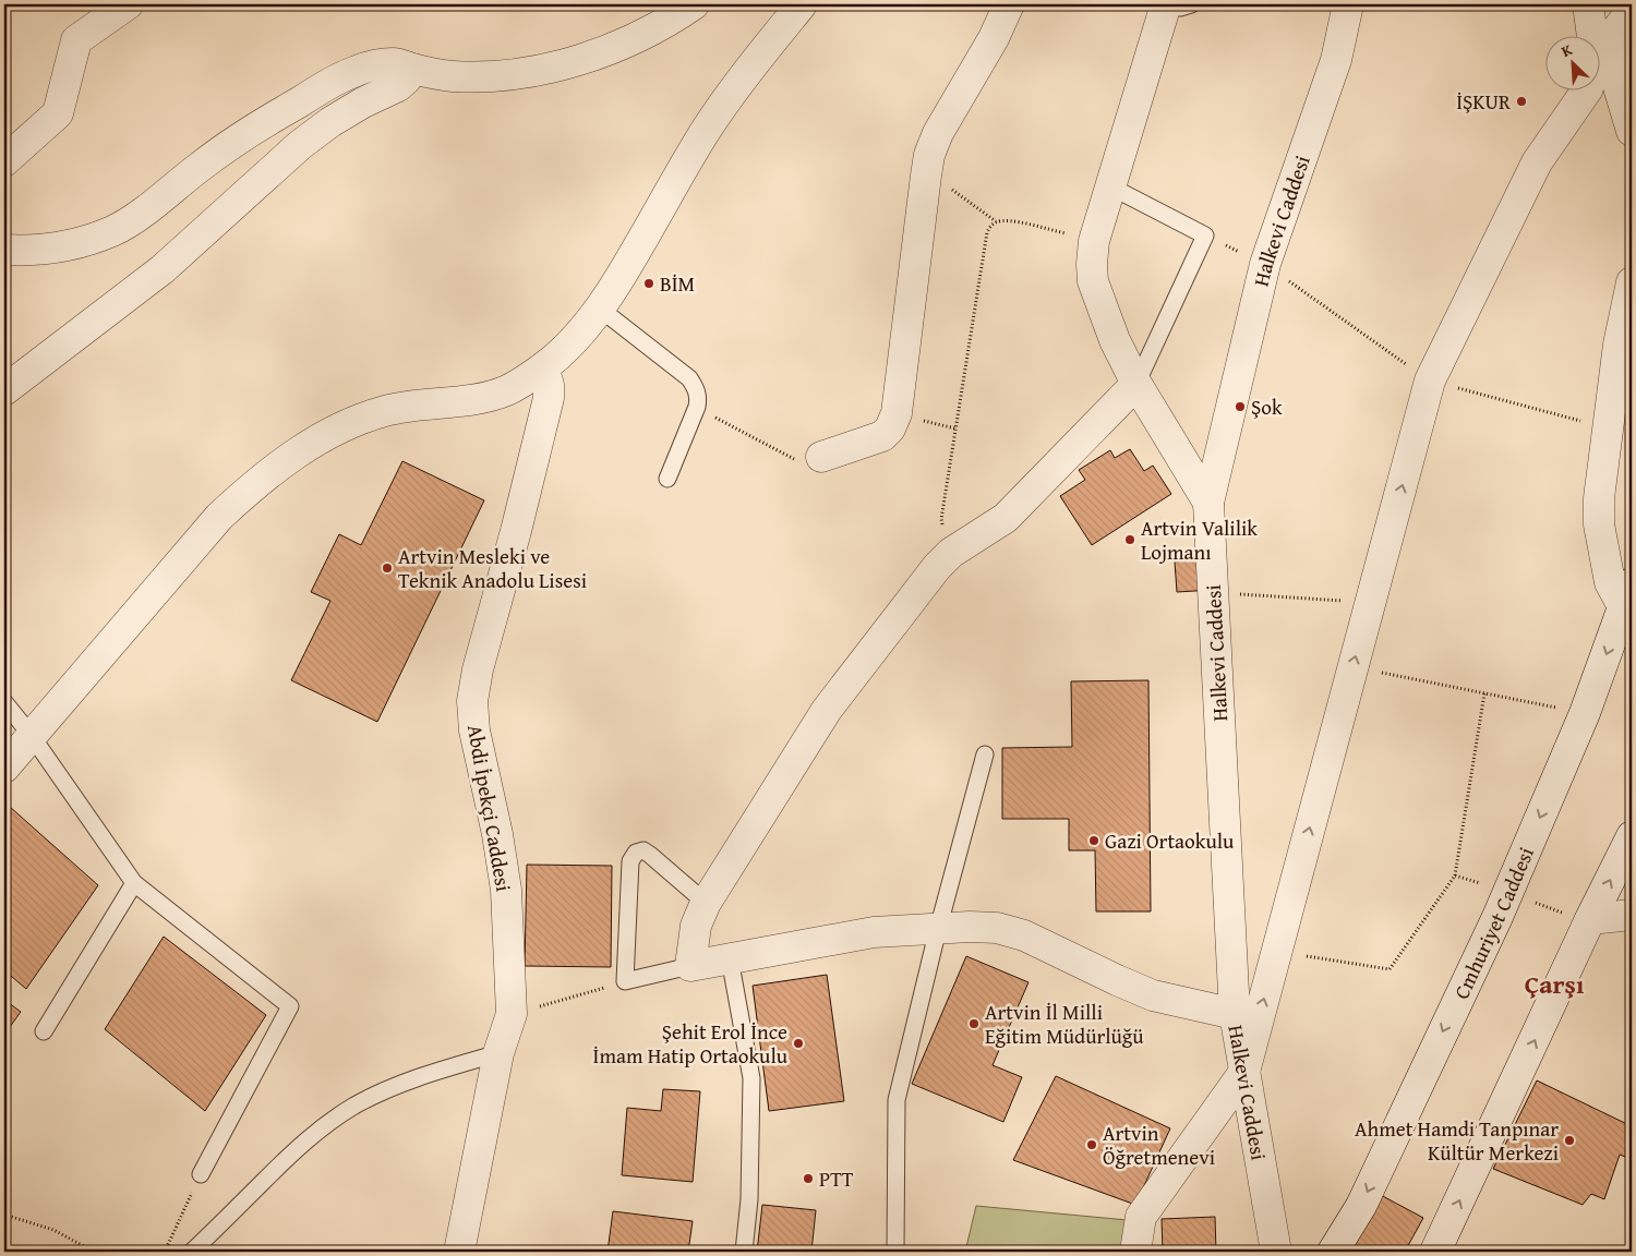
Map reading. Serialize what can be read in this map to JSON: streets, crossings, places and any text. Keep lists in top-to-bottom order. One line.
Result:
{"streets":{"street":["Halkevi Caddesi","Abdi İpekçi Caddesi","Cmhuriyet Caddesi"]},"districts":["Çarşı"],"places":["İŞKUR","BİM","Şok","Artvin Valilik Lojmanı","Artvin Mesleki ve Teknik Anadolu Lisesi","Gazi Ortaokulu","Artvin İl Milli Eğitim Müdürlüğü","Şehit Erol İnce İmam Hatip Ortaokulu","Ahmet Hamdi Tanpınar Kültür Merkezi","Artvin Öğretmenevi","PTT"],"north":"top left"}
